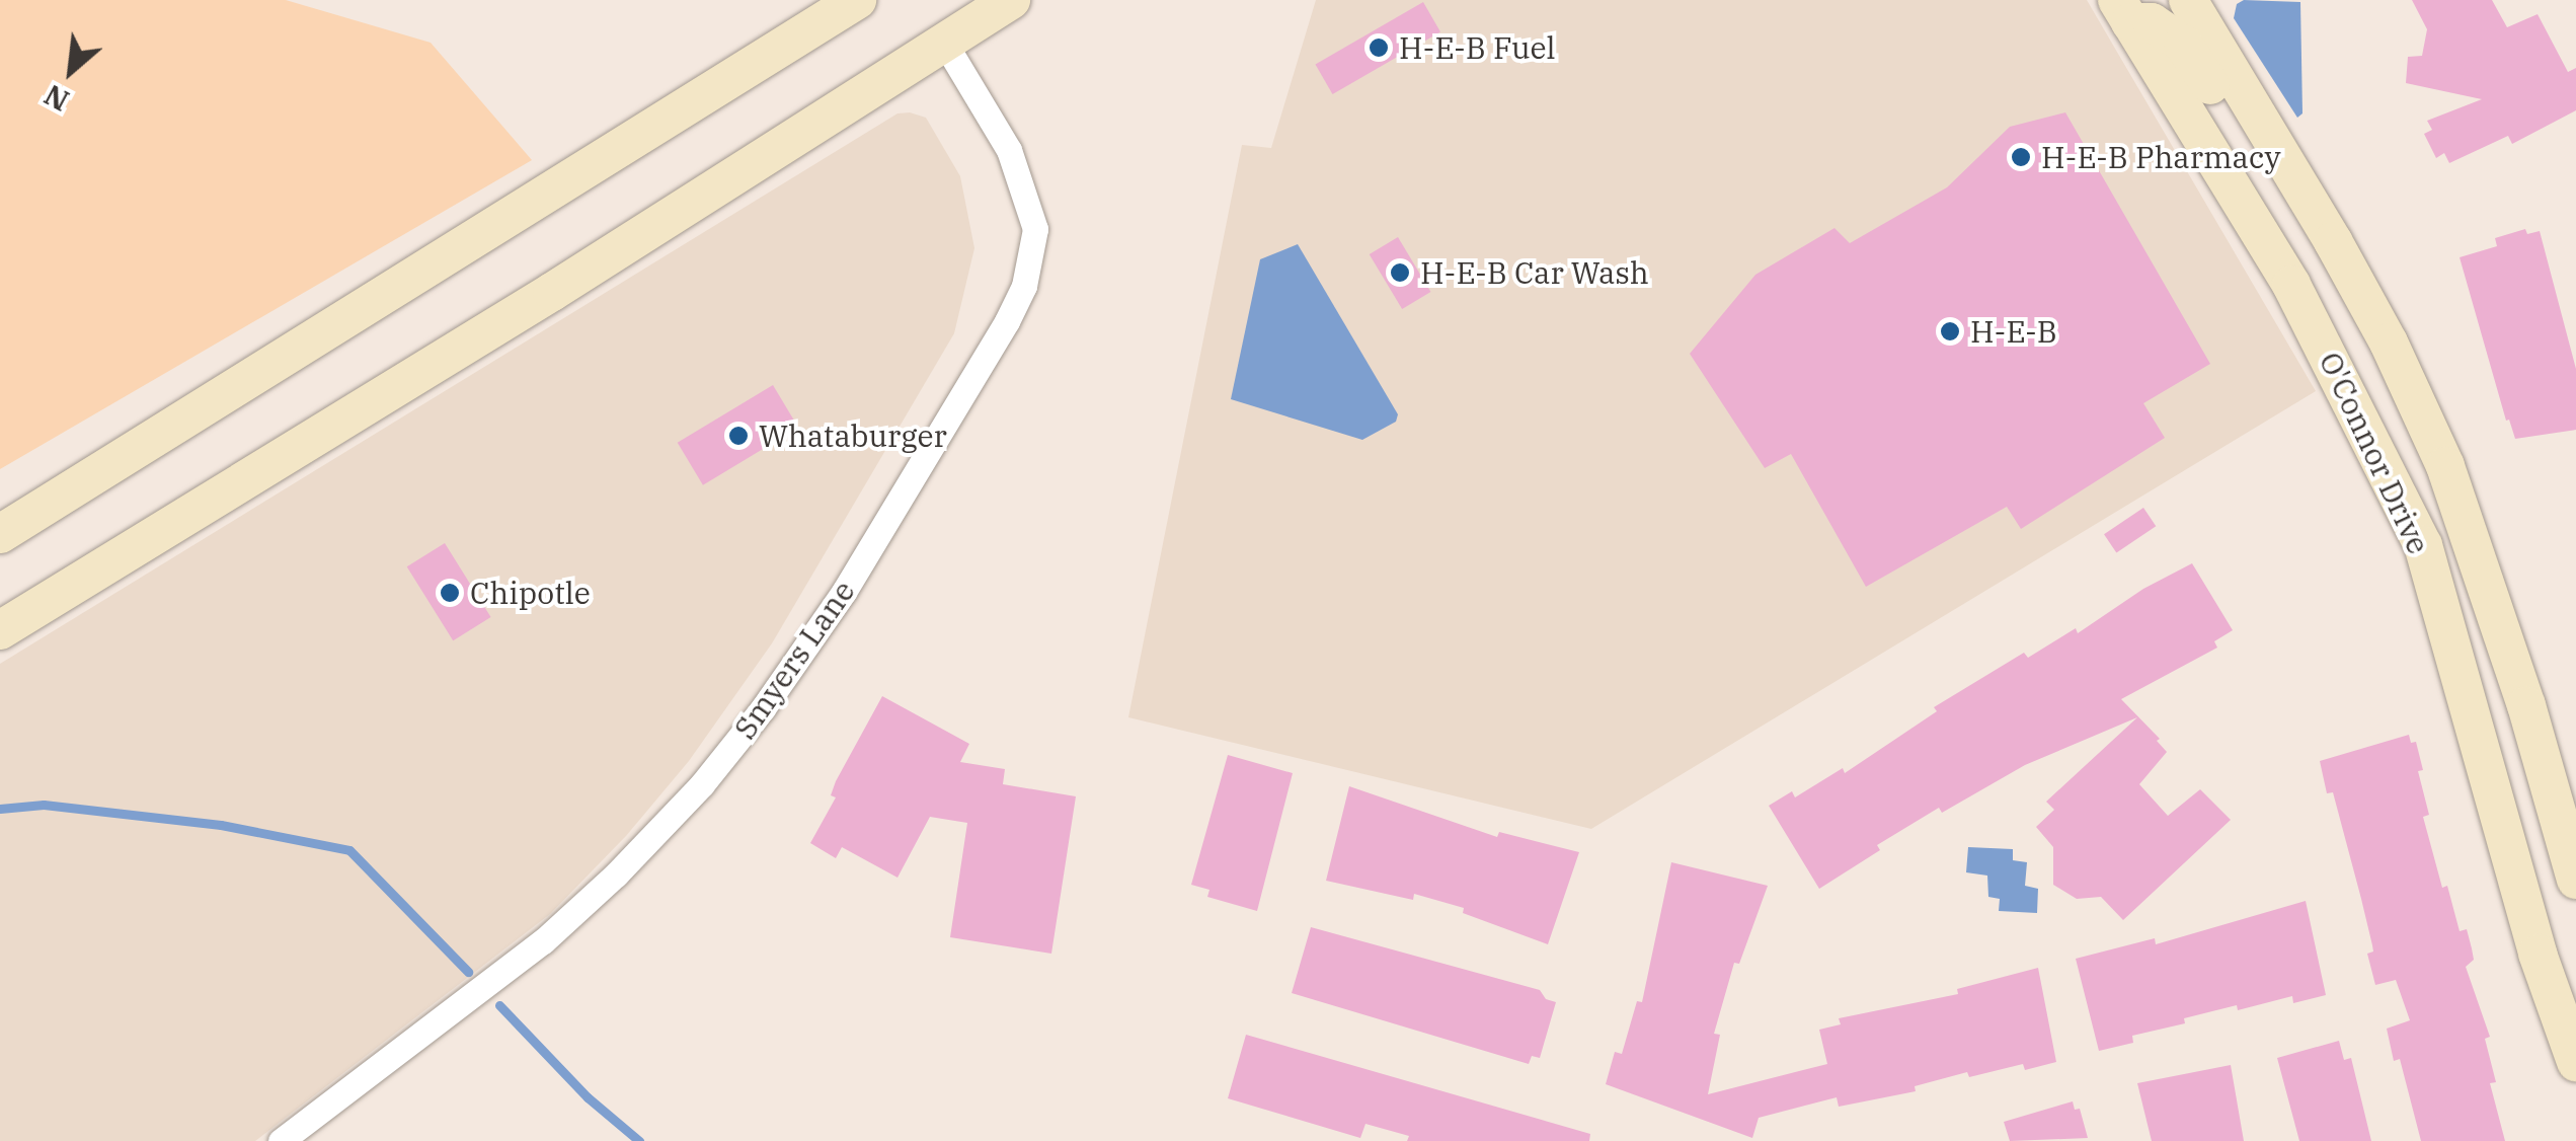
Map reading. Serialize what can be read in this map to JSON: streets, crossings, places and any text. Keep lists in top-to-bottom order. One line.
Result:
{"streets":{"main road":["O'Connor Drive"],"street":["Smyers Lane"]},"places":["H-E-B Fuel","H-E-B Pharmacy","H-E-B Car Wash","H-E-B","Whataburger","Chipotle"],"north":"bottom left"}
